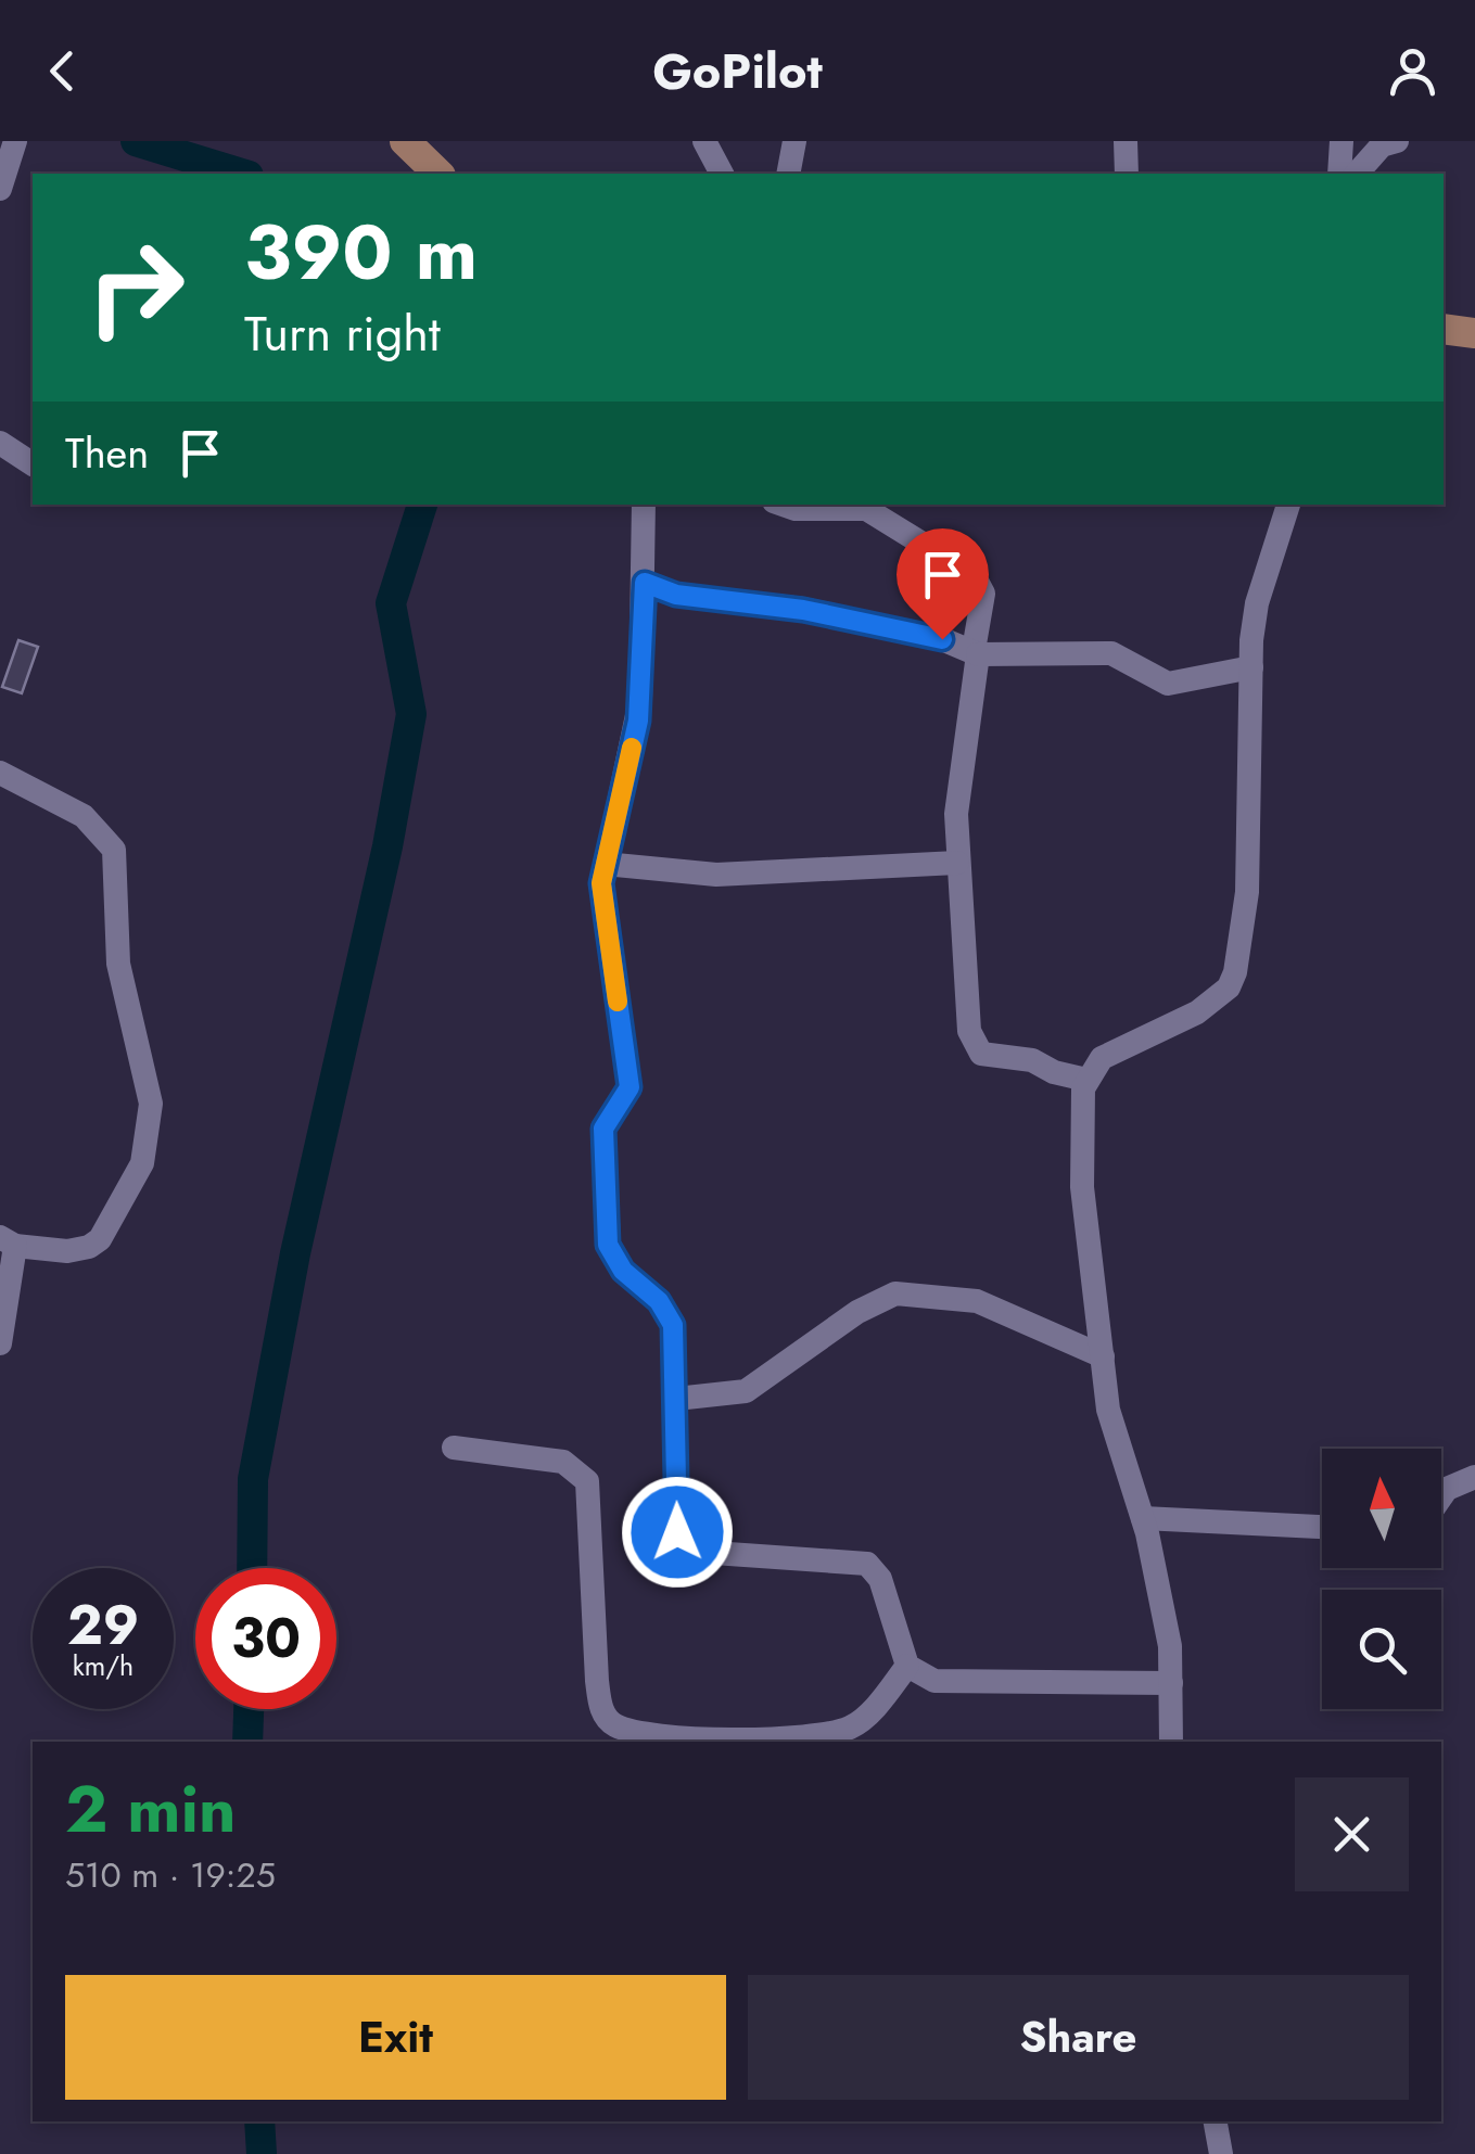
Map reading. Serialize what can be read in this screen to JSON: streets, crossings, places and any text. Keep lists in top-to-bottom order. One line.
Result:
{"north":"top","page":{"header":"GoPilot","turn":["390 m","Turn right"],"then":"Then","speed":"29 km/h","limit":"30","heading":["2 min","510 m · 19:25"],"buttons":["Exit","Share"]}}
